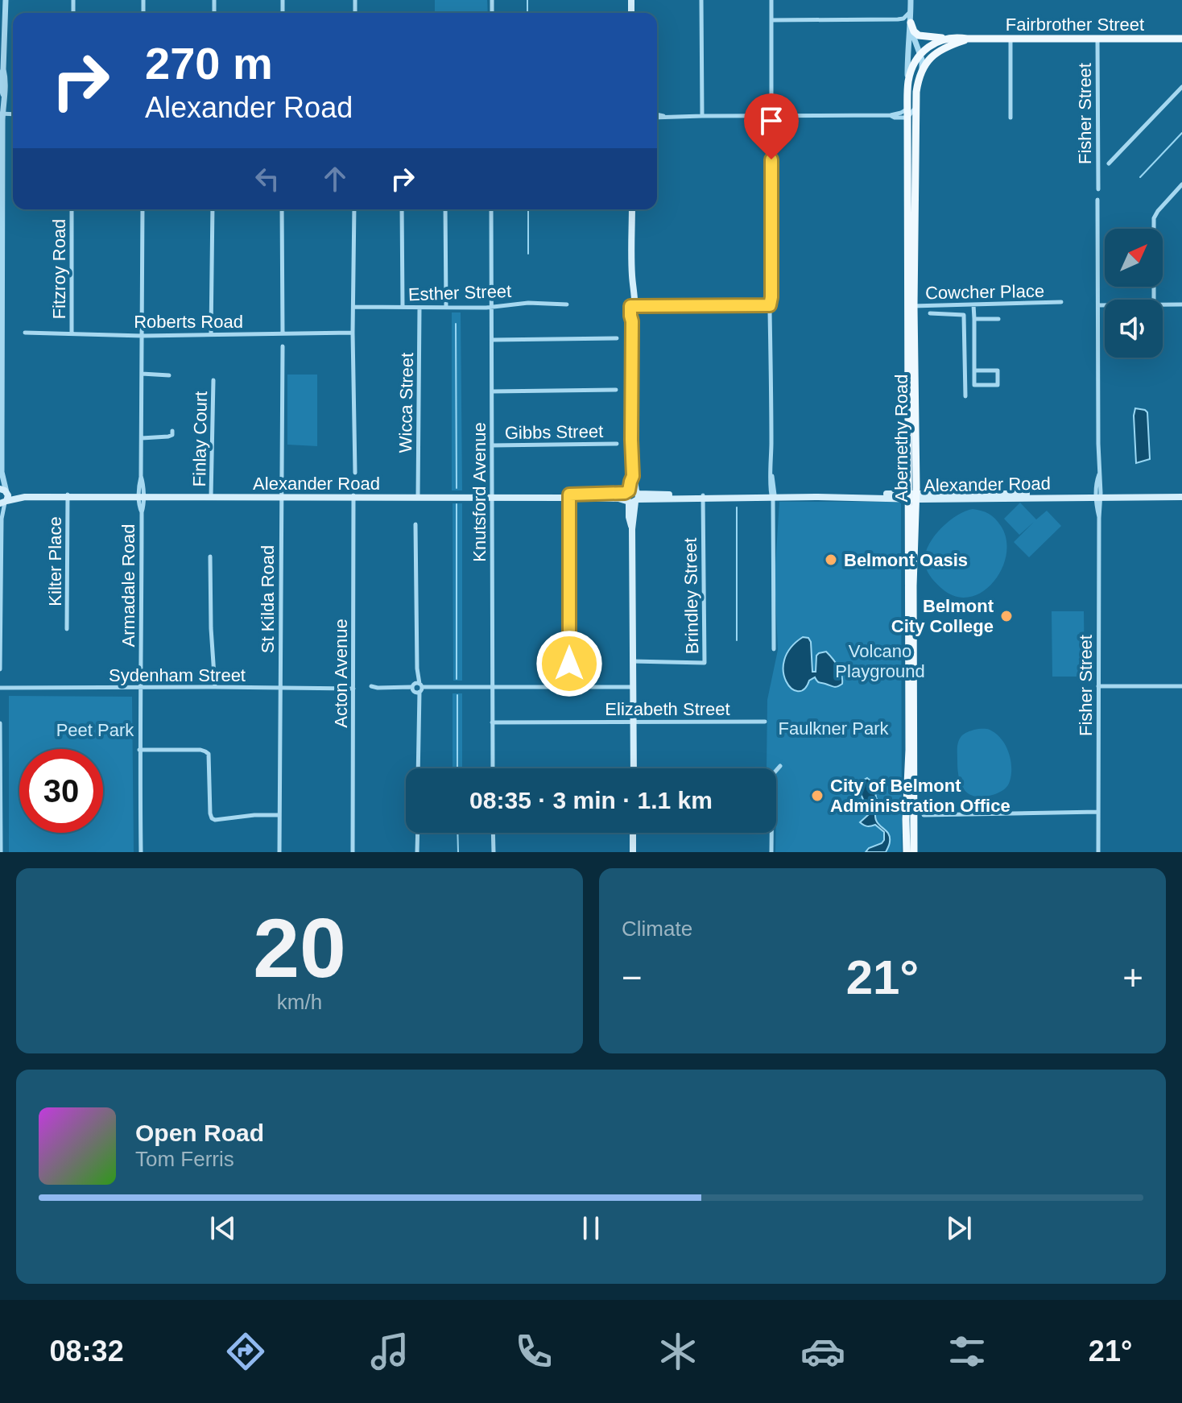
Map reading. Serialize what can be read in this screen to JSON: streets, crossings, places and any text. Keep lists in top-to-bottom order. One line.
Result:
{"streets":{"main road":["Fairbrother Street","Abernethy Road","Alexander Road"],"street":["Fisher Street","Fitzroy Road","Cowcher Place","Esther Street","Roberts Road","Wicca Street","Gibbs Street","Finlay Court","Knutsford Avenue","Kilter Place","Armadale Road","Brindley Street","St Kilda Road","Acton Avenue","Sydenham Street","Elizabeth Street"]},"crossings":[["Fairbrother Street","Fisher Street"],["Fairbrother Street","Abernethy Road"],["Fisher Street","Alexander Road"],["Fitzroy Road","Roberts Road"],["Cowcher Place","Abernethy Road"],["Esther Street","Wicca Street"],["Esther Street","Knutsford Avenue"],["Roberts Road","Armadale Road"],["Wicca Street","Alexander Road"],["Gibbs Street","Knutsford Avenue"],["Abernethy Road","Alexander Road"],["Finlay Court","Alexander Road"],["Alexander Road","Knutsford Avenue"],["Alexander Road","Kilter Place"],["Alexander Road","Armadale Road"],["Alexander Road","Brindley Street"],["Alexander Road","St Kilda Road"],["Alexander Road","Acton Avenue"],["Knutsford Avenue","Elizabeth Street"],["Armadale Road","Sydenham Street"],["St Kilda Road","Sydenham Street"],["Acton Avenue","Sydenham Street"]],"parks":["Volcano Playground","Faulkner Park","Peet Park"],"places":["Belmont Oasis","Belmont City College","City of Belmont Administration Office"],"north":"top right","page":{"turn":["270 m","Alexander Road"],"limit":"30","trip":"08:35 · 3 min · 1.1 km","tile":[["20","km/h"],"Climate"],"heat":["−","21°","+"],"song":["Open Road","Tom Ferris"],"tabs":["08:32","21°"]}}
